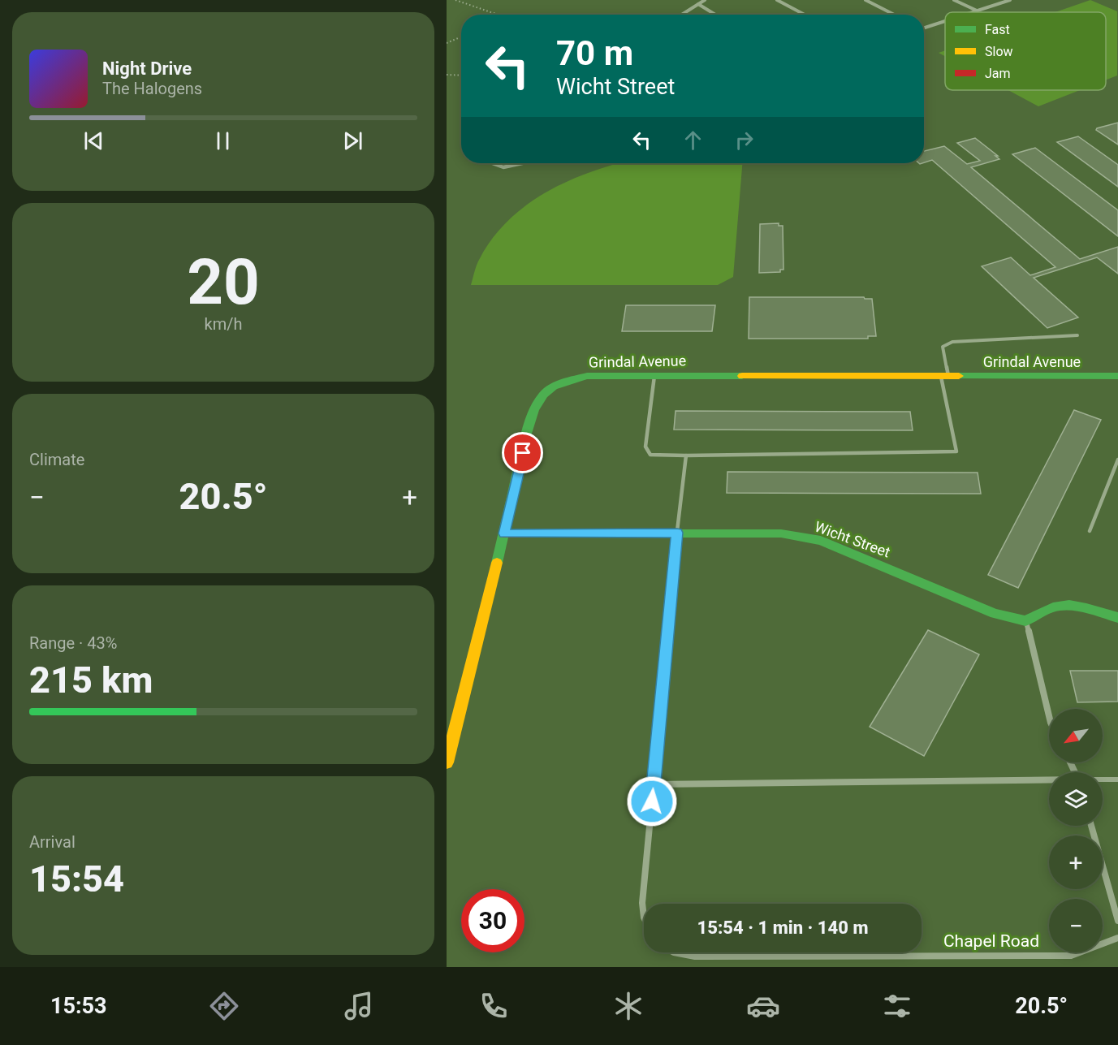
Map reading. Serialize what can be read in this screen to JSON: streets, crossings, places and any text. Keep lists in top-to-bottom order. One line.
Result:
{"streets":{"street":["Grindal Avenue","Wicht Street","Chapel Road"]},"crossings":[["Grindal Avenue","Wicht Street"]],"legend":["Fast","Slow","Jam"],"north":"bottom left","page":{"turn":["70 m","Wicht Street"],"song":["Night Drive","The Halogens"],"tile":[["20","km/h"],"Climate",["Range · 43%","215 km"],["Arrival","15:54"]],"heat":["−","20.5°","+"],"map_buttons":["+","−"],"limit":"30","trip":"15:54 · 1 min · 140 m","tabs":["15:53","20.5°"]}}
